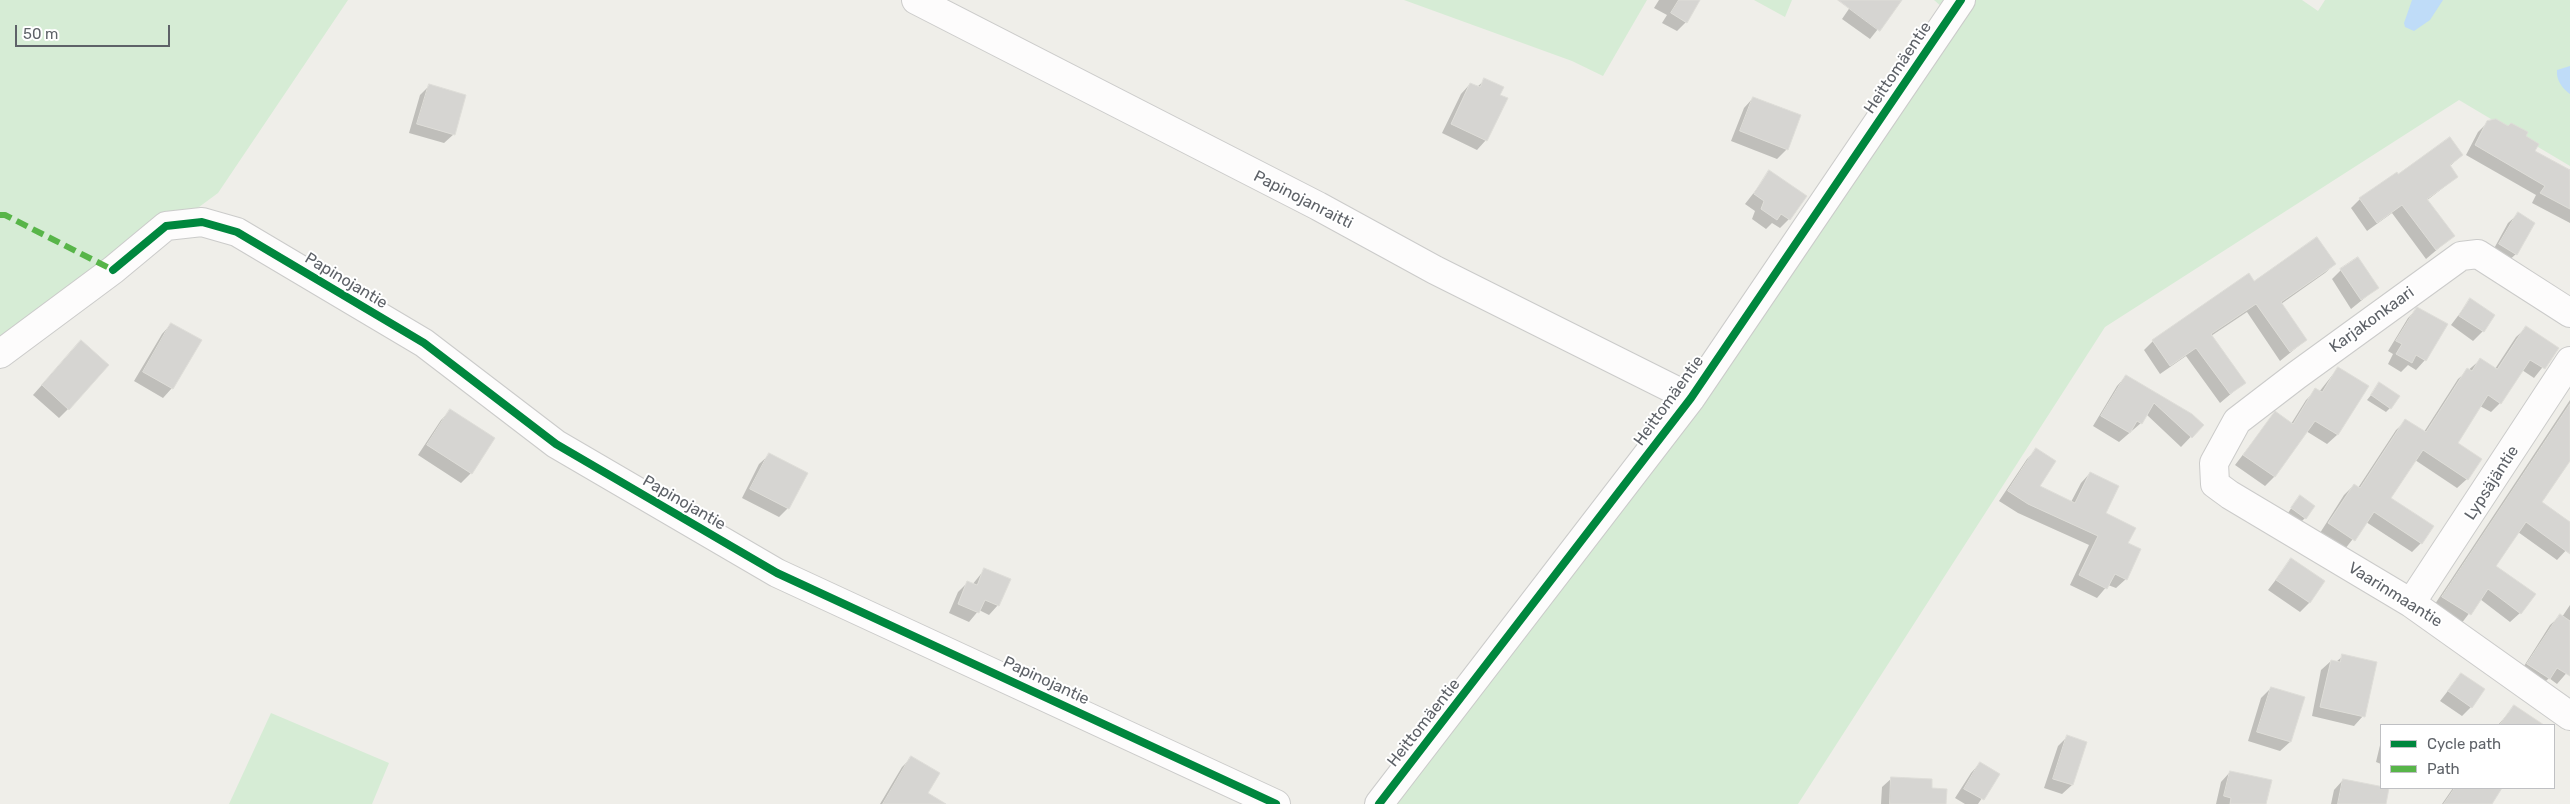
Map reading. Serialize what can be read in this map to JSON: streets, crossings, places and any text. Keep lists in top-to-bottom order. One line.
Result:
{"streets":{"street":["Heittomäentie","Papinojanraitti","Papinojantie","Karjakonkaari","Lypsäjäntie","Vaarinmaantie"]},"crossings":[["Heittomäentie","Papinojanraitti"],["Karjakonkaari","Vaarinmaantie"],["Lypsäjäntie","Vaarinmaantie"]],"legend":["Cycle path","Path"],"scale_bar":"50 m"}
